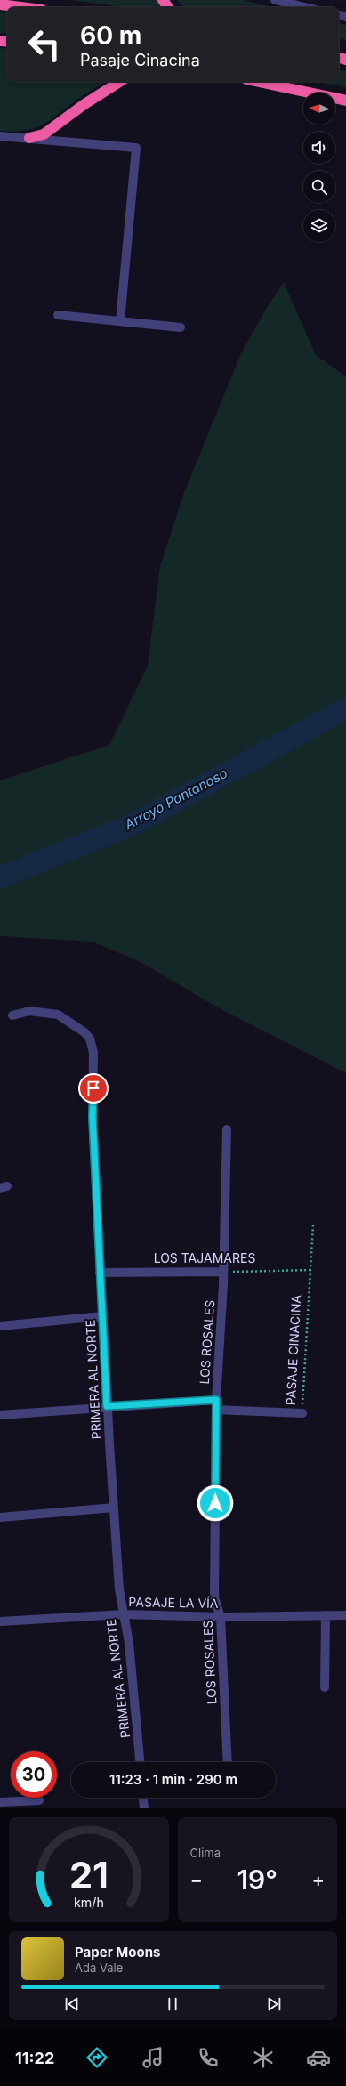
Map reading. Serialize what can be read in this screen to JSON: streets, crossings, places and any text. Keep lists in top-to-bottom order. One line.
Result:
{"streets":{"street":["LOS TAJAMARES","LOS ROSALES","PASAJE CINACINA","PRIMERA AL NORTE","PASAJE LA VÍA"]},"crossings":[["LOS TAJAMARES","LOS ROSALES"],["LOS TAJAMARES","PASAJE CINACINA"],["LOS TAJAMARES","PRIMERA AL NORTE"],["LOS ROSALES","PASAJE CINACINA"],["LOS ROSALES","PASAJE LA VÍA"],["PRIMERA AL NORTE","PASAJE LA VÍA"]],"water":["Arroyo Pantanoso"],"north":"left","page":{"turn":["60 m","Pasaje Cinacina"],"limit":"30","trip":"11:23 · 1 min · 290 m","tile":"Clima","heat":["−","19°","+"],"song":["Paper Moons","Ada Vale"],"tabs":"11:22","gauge":["21","km/h"]}}
